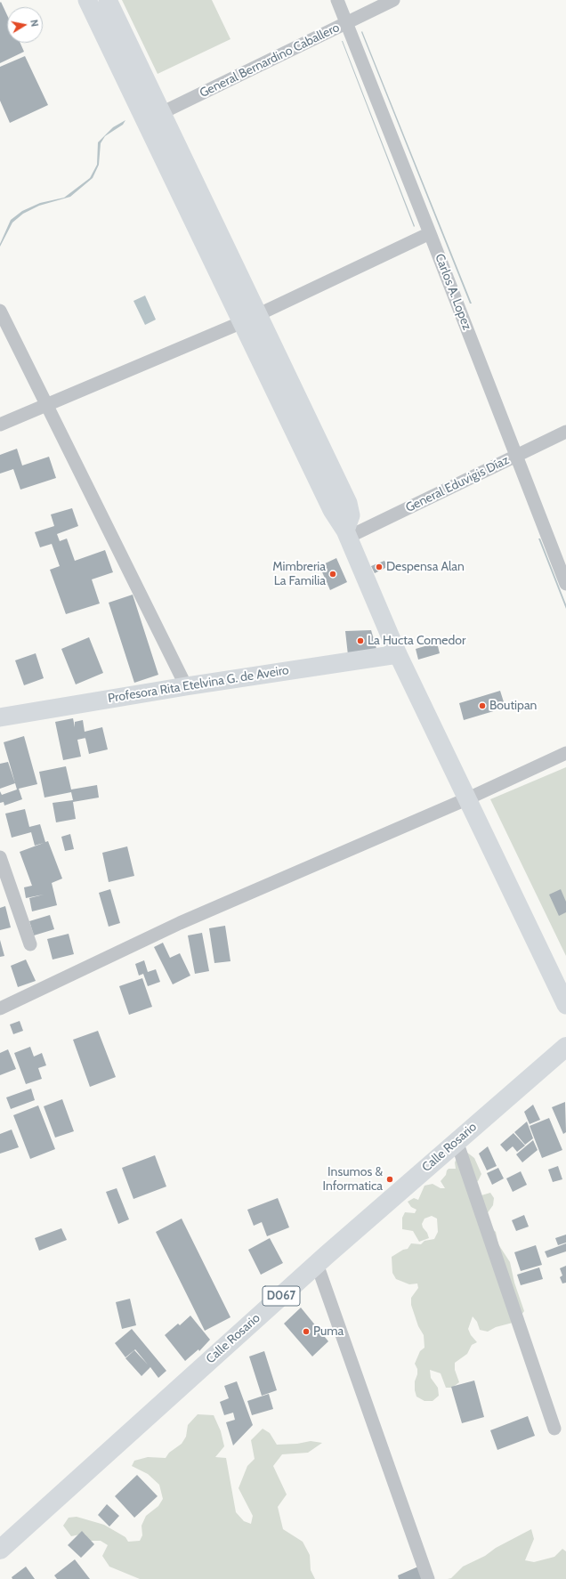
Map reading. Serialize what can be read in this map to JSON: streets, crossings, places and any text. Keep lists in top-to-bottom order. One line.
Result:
{"streets":{"main road":["Calle Rosario","D067"],"street":["General Bernardino Caballero","Carlos A. Lopez","General Eduvigis Díaz","Profesora Rita Etelvina G. de Aveiro"]},"crossings":[["General Bernardino Caballero","Carlos A. Lopez"],["Carlos A. Lopez","General Eduvigis Díaz"]],"places":["Despensa Alan","Mimbreria La Familia","La Hucta Comedor","Boutipan","Insumos & Informatica","Puma"],"north":"right"}
